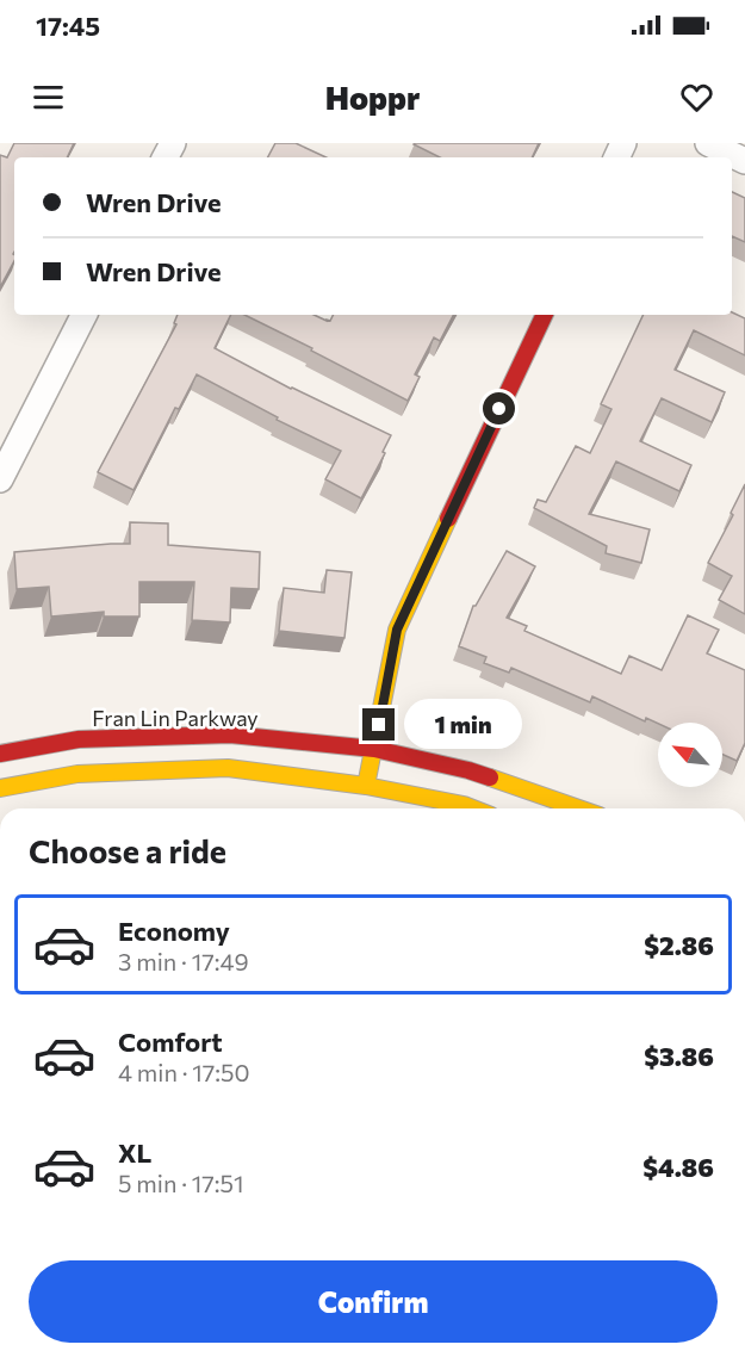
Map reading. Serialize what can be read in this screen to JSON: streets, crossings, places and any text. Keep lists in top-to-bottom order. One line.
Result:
{"streets":{"street":["Fran Lin Parkway"]},"north":"top left","page":{"status":"17:45","header":"Hoppr","banner":["Wren Drive","Wren Drive"],"bubble":"1 min","heading":"Choose a ride","list":[{"name":"Economy","note":"3 min · 17:49","value":"$2.86"},{"name":"Comfort","note":"4 min · 17:50","value":"$3.86"},{"name":"XL","note":"5 min · 17:51","value":"$4.86"}],"buttons":"Confirm"}}
